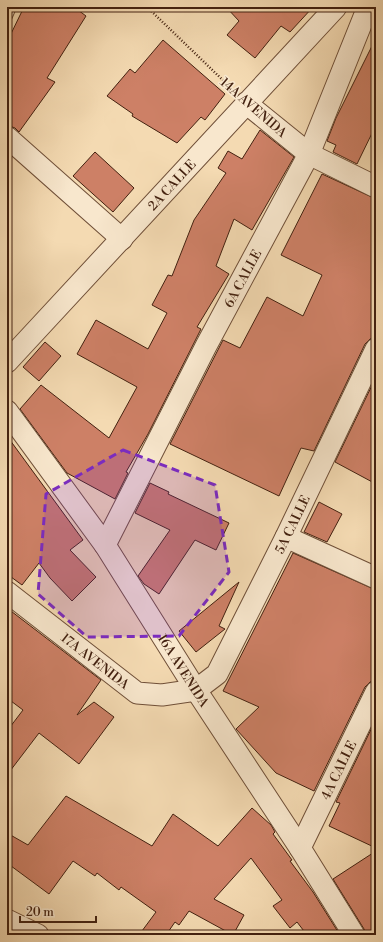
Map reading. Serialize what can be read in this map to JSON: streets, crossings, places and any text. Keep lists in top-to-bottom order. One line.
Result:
{"streets":{"street":["14A AVENIDA","2A CALLE","6A CALLE","5A CALLE","17A AVENIDA","16A AVENIDA","4A CALLE"]},"crossings":[["14A AVENIDA","2A CALLE"],["14A AVENIDA","6A CALLE"],["6A CALLE","16A AVENIDA"],["5A CALLE","17A AVENIDA"],["5A CALLE","16A AVENIDA"],["17A AVENIDA","16A AVENIDA"],["16A AVENIDA","4A CALLE"]],"scale_bar":"20 m"}
